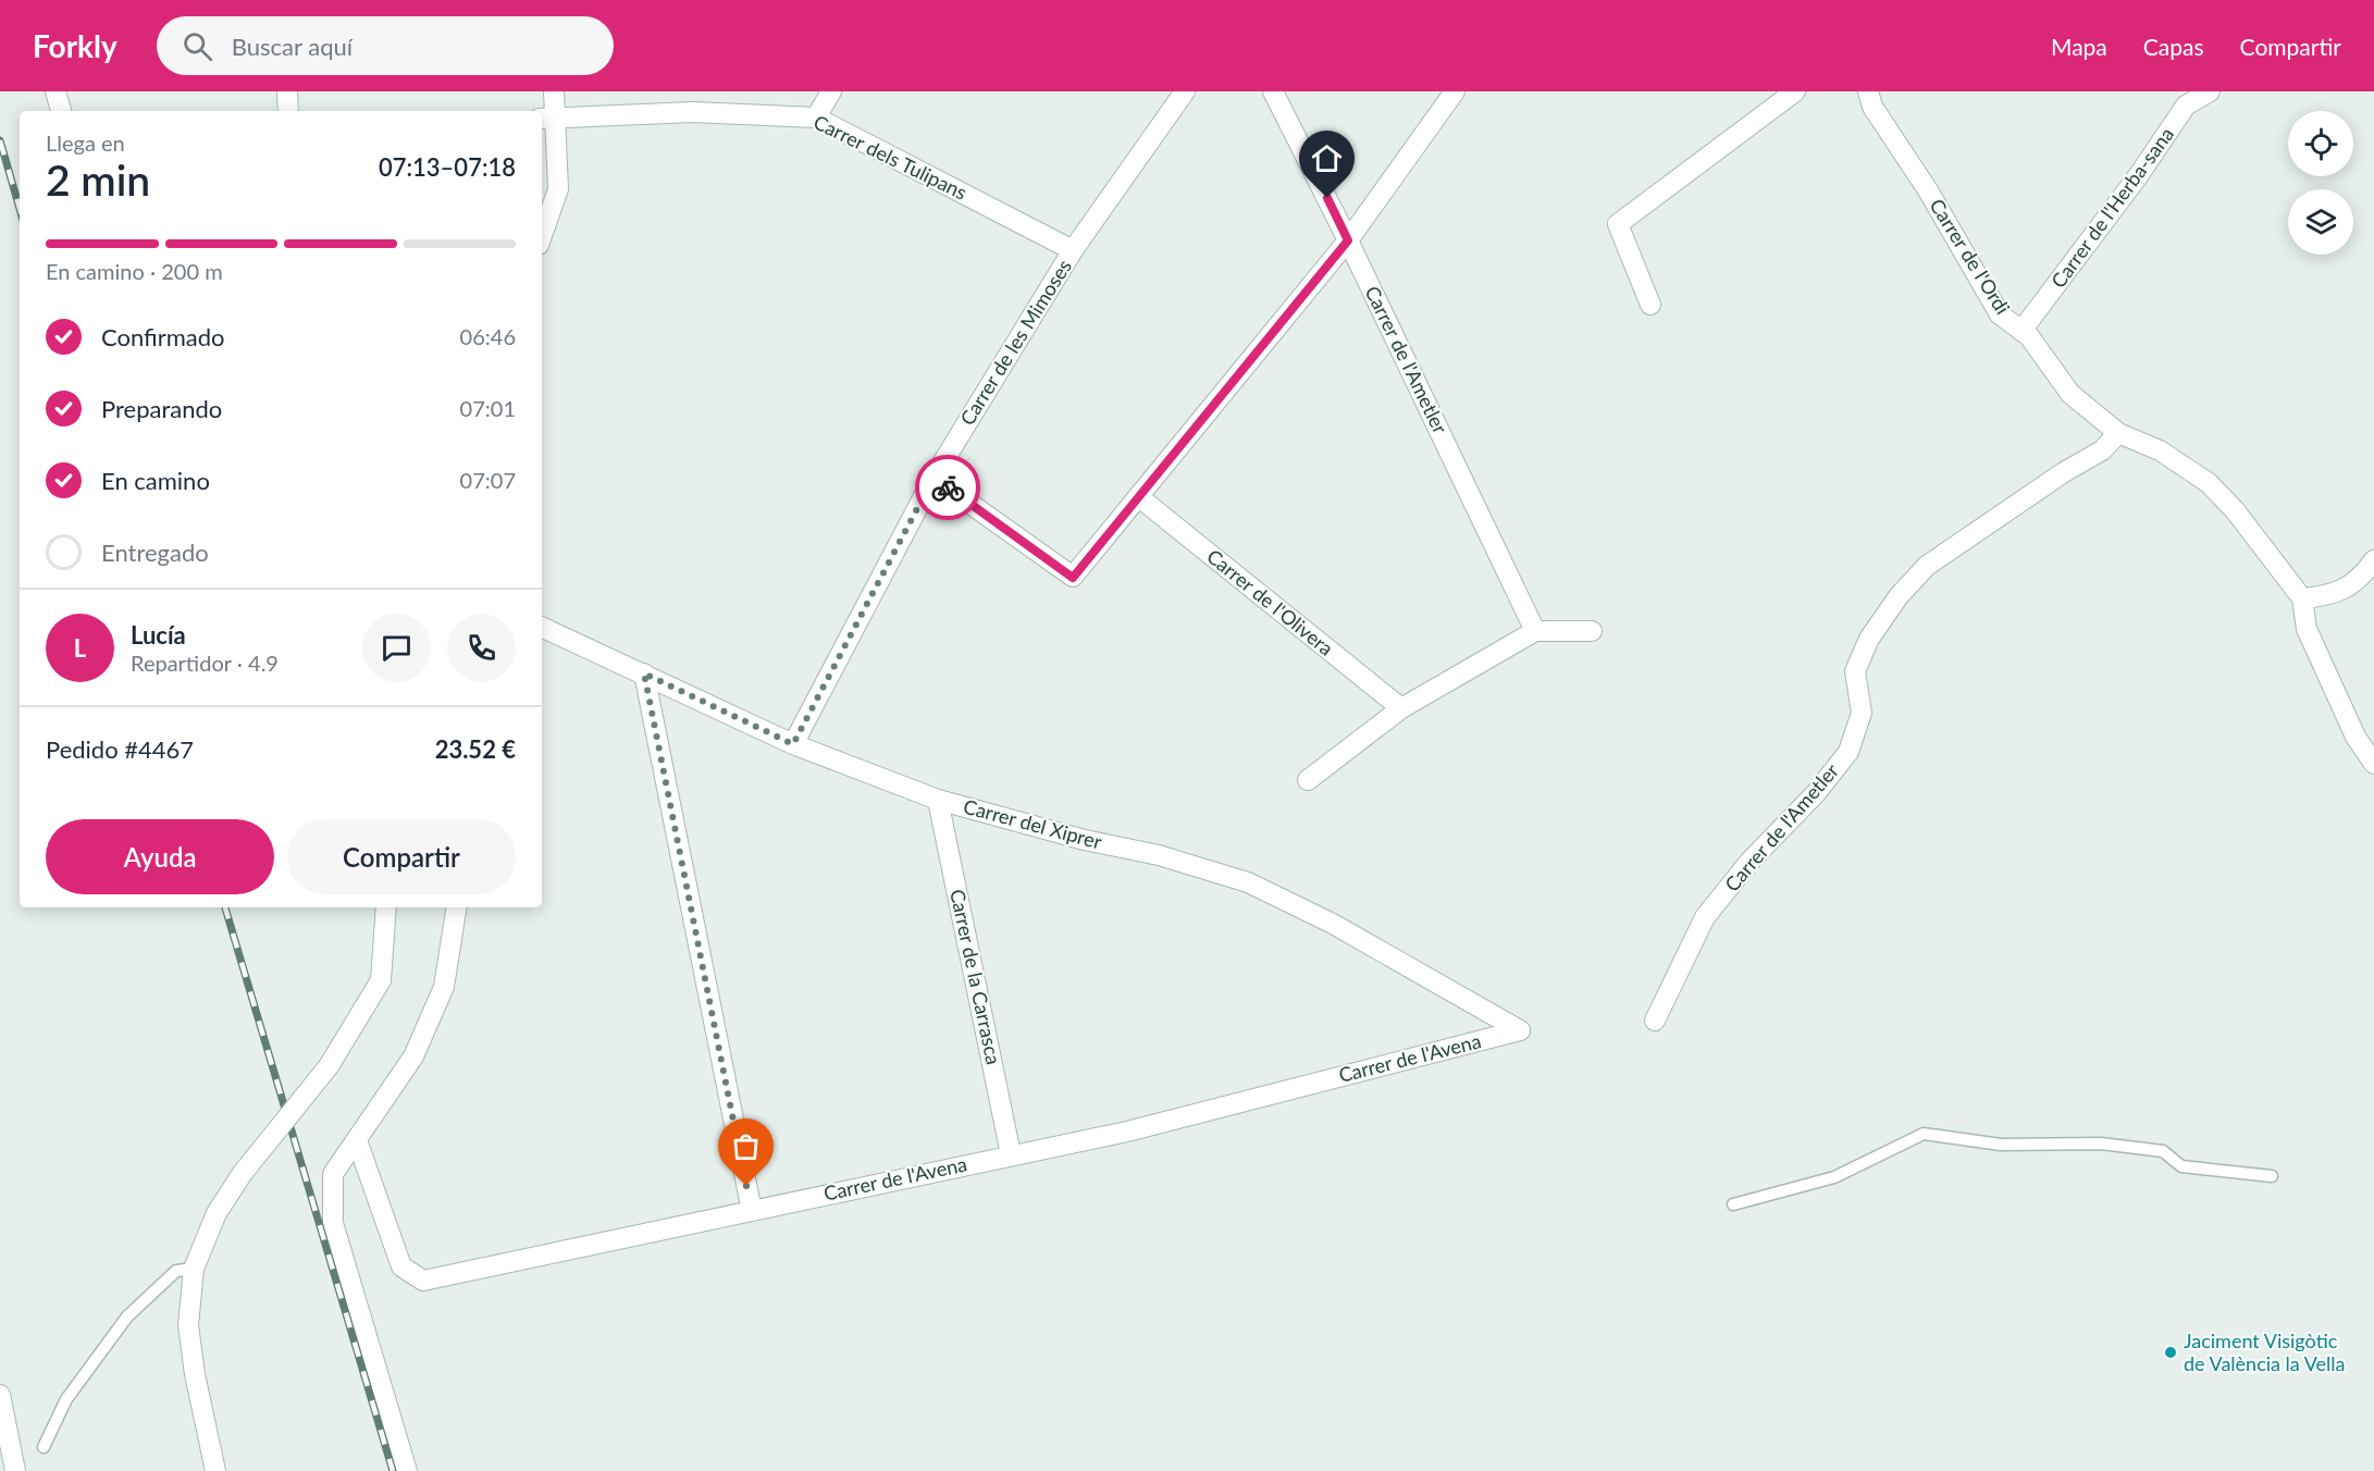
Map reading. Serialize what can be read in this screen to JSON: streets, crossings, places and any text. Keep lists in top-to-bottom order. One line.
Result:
{"streets":{"street":["Carrer dels Tulipans","Carrer de l'Herba-sana","Carrer de l'Ordi","Carrer de les Mimoses","Carrer de l'Ametler","Carrer de l'Olivera","Carrer del Xiprer","Carrer de la Carrasca","Carrer de l'Avena"]},"crossings":[["Carrer dels Tulipans","Carrer de les Mimoses"],["Carrer de l'Herba-sana","Carrer de l'Ordi"],["Carrer de l'Ordi","Carrer de l'Ametler"],["Carrer de les Mimoses","Carrer del Xiprer"],["Carrer del Xiprer","Carrer de la Carrasca"],["Carrer del Xiprer","Carrer de l'Avena"],["Carrer de la Carrasca","Carrer de l'Avena"]],"places":["Jaciment Visigòtic de València la Vella"],"page":{"header":"Forkly","search":"Buscar aquí","nav":["Mapa","Capas","Compartir"],"heading":["2 min","Llega en","07:13–07:18"],"panel":["Lucía","Repartidor · 4.9","Pedido #4467","23.52 €"],"bar":"En camino · 200 m","list":[["Confirmado","06:46"],["Preparando","07:01"],["En camino","07:07"],"Entregado"],"round":"L","buttons":["Ayuda","Compartir"]}}
